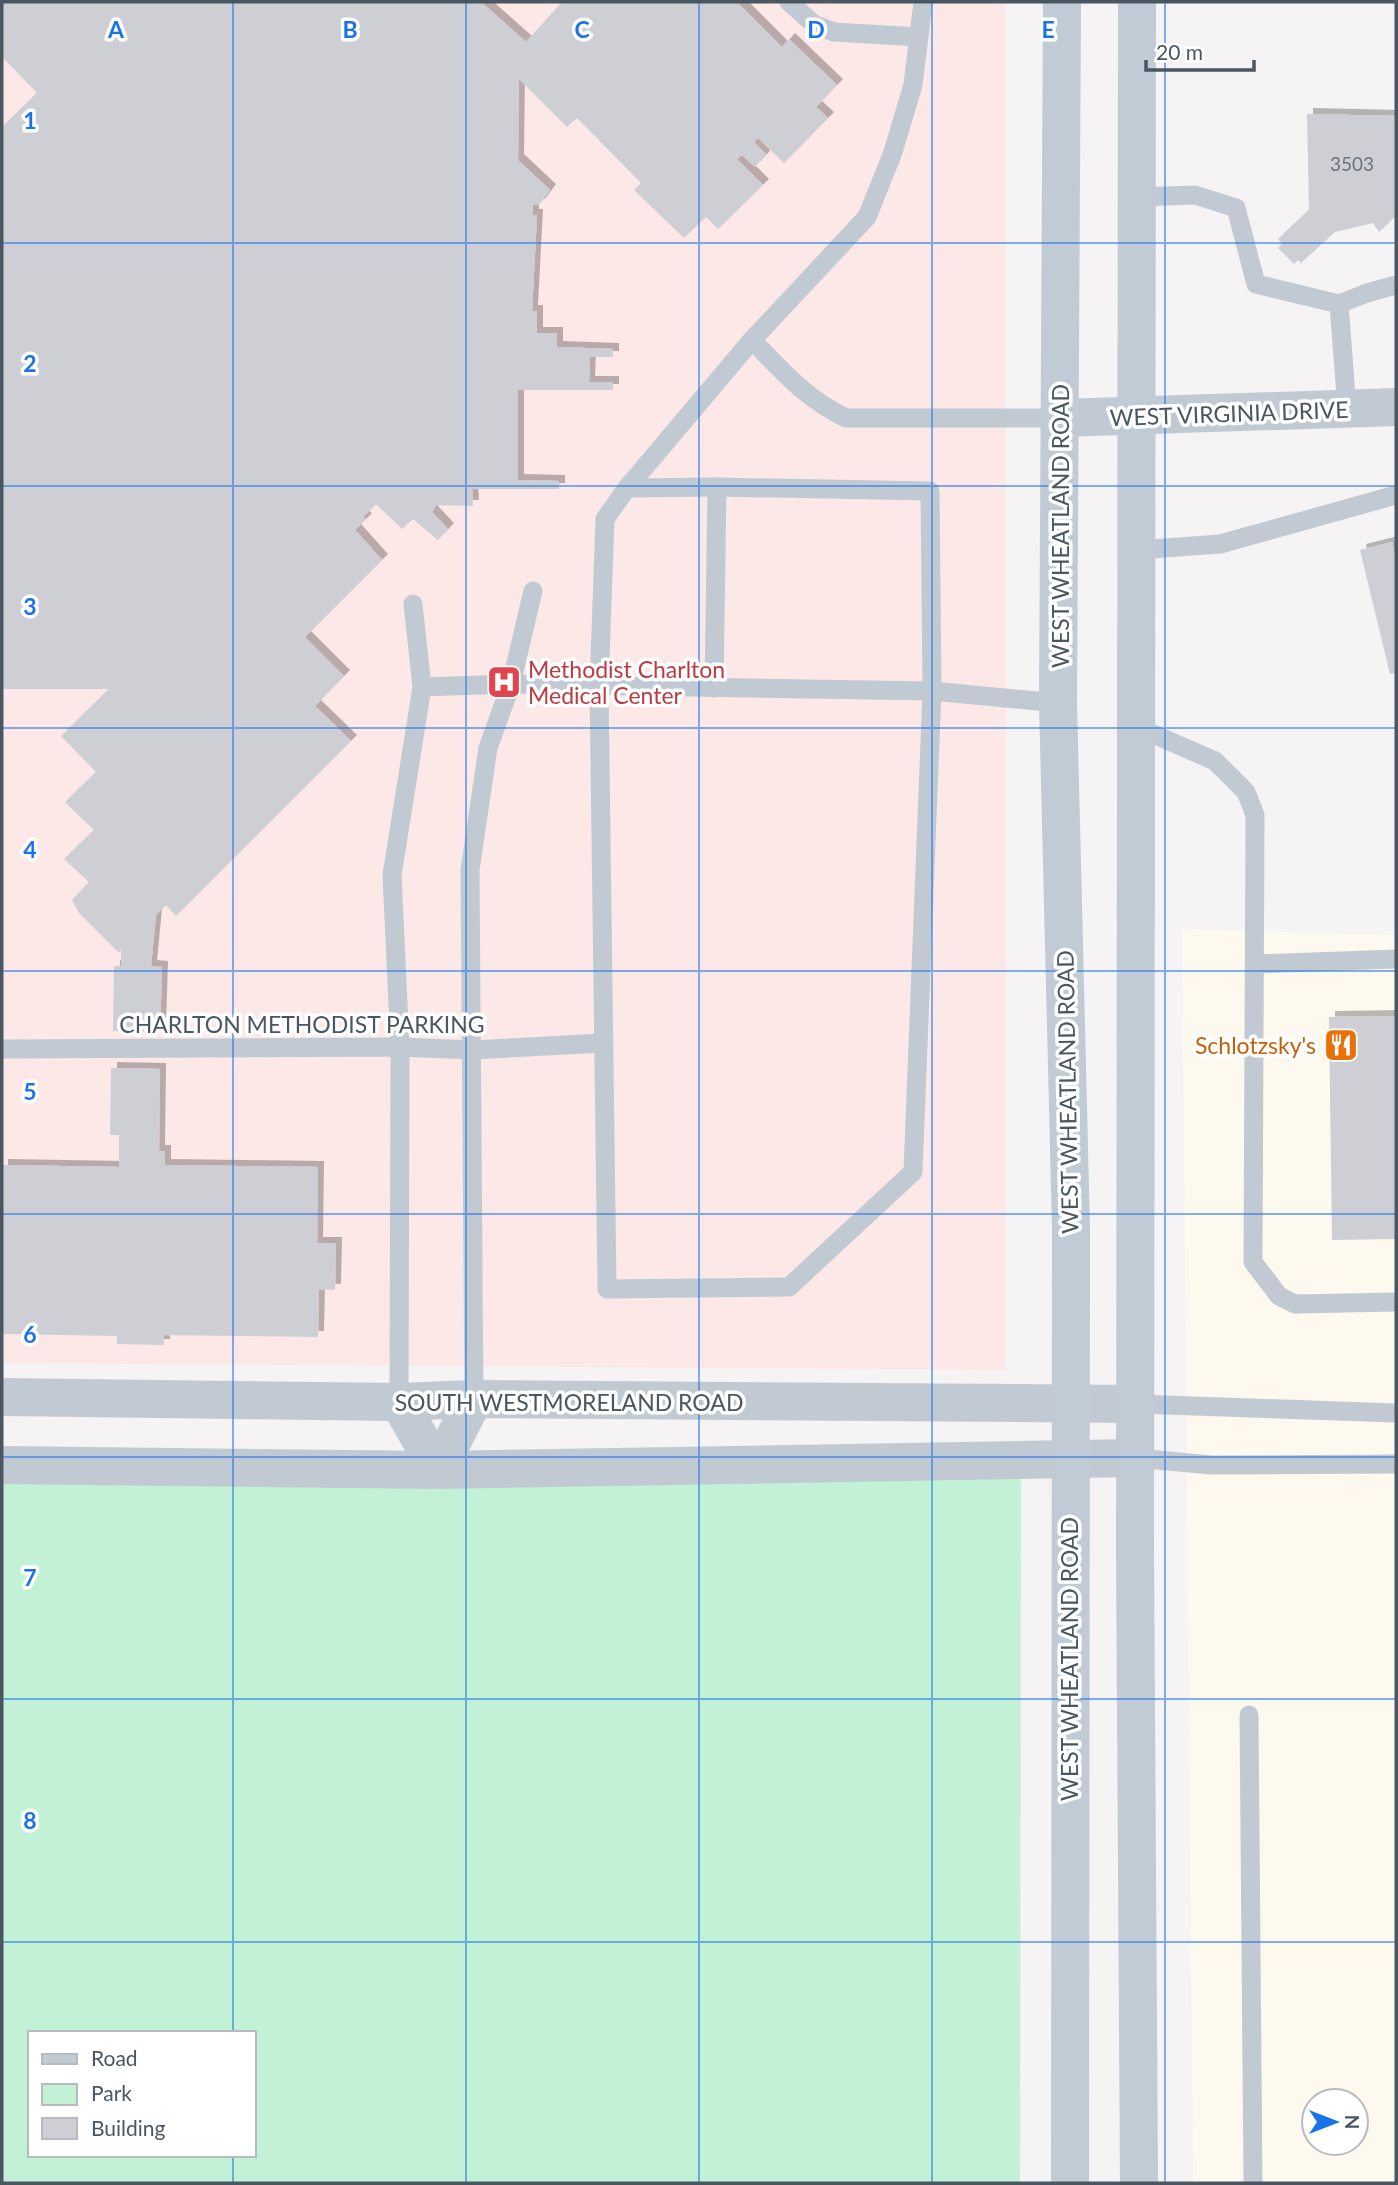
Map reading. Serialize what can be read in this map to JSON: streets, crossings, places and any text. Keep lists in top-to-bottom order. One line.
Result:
{"streets":{"main road":["WEST WHEATLAND ROAD"],"street":["WEST VIRGINIA DRIVE","SOUTH WESTMORELAND ROAD"],"lane":["CHARLTON METHODIST PARKING"]},"crossings":[["WEST VIRGINIA DRIVE","WEST WHEATLAND ROAD"],["WEST WHEATLAND ROAD","SOUTH WESTMORELAND ROAD"]],"places":{"hospital":["Methodist Charlton Medical Center"],"restaurant":["Schlotzsky's"]},"house_numbers":["3503"],"legend":["Road","Park","Building"],"scale_bar":"20 m","north":"right","grid":{"columns":["A","B","C","D","E"],"rows":["1","2","3","4","5","6","7","8"]}}
